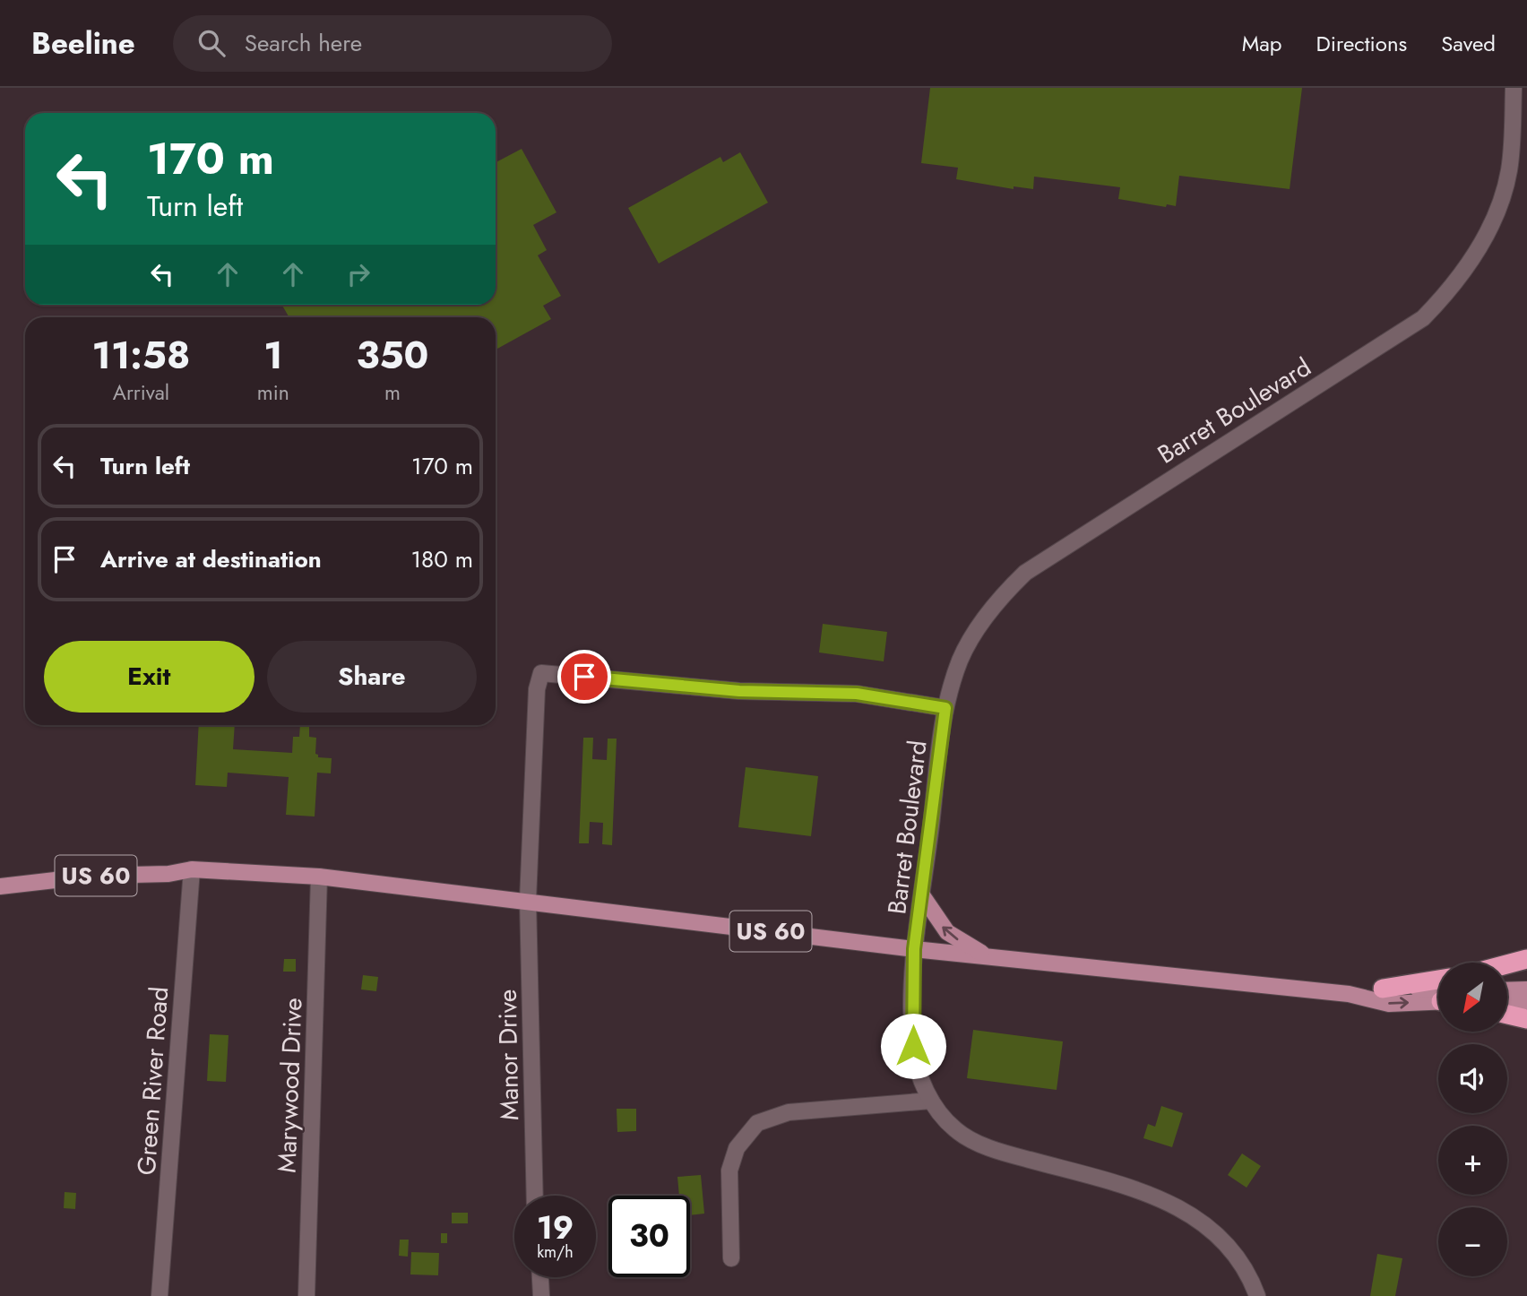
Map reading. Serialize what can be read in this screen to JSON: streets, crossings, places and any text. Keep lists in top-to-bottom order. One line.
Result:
{"streets":{"main road":["US 60"],"street":["Barret Boulevard","Manor Drive","Green River Road","Marywood Drive"]},"crossings":[["Barret Boulevard","US 60"],["Barret Boulevard","Manor Drive"],["US 60","Manor Drive"],["US 60","Green River Road"],["US 60","Marywood Drive"]],"north":"bottom left","page":{"header":"Beeline","search":"Search here","nav":["Map","Directions","Saved"],"turn":["170 m","Turn left"],"eta":["11:58","Arrival","1","min","350","m"],"list":[{"name":"Turn left","value":"170 m"},{"name":"Arrive at destination","value":"180 m"}],"buttons":["Exit","Share"],"map_buttons":["+","−"],"speed":"19 km/h","limit":"30"}}
